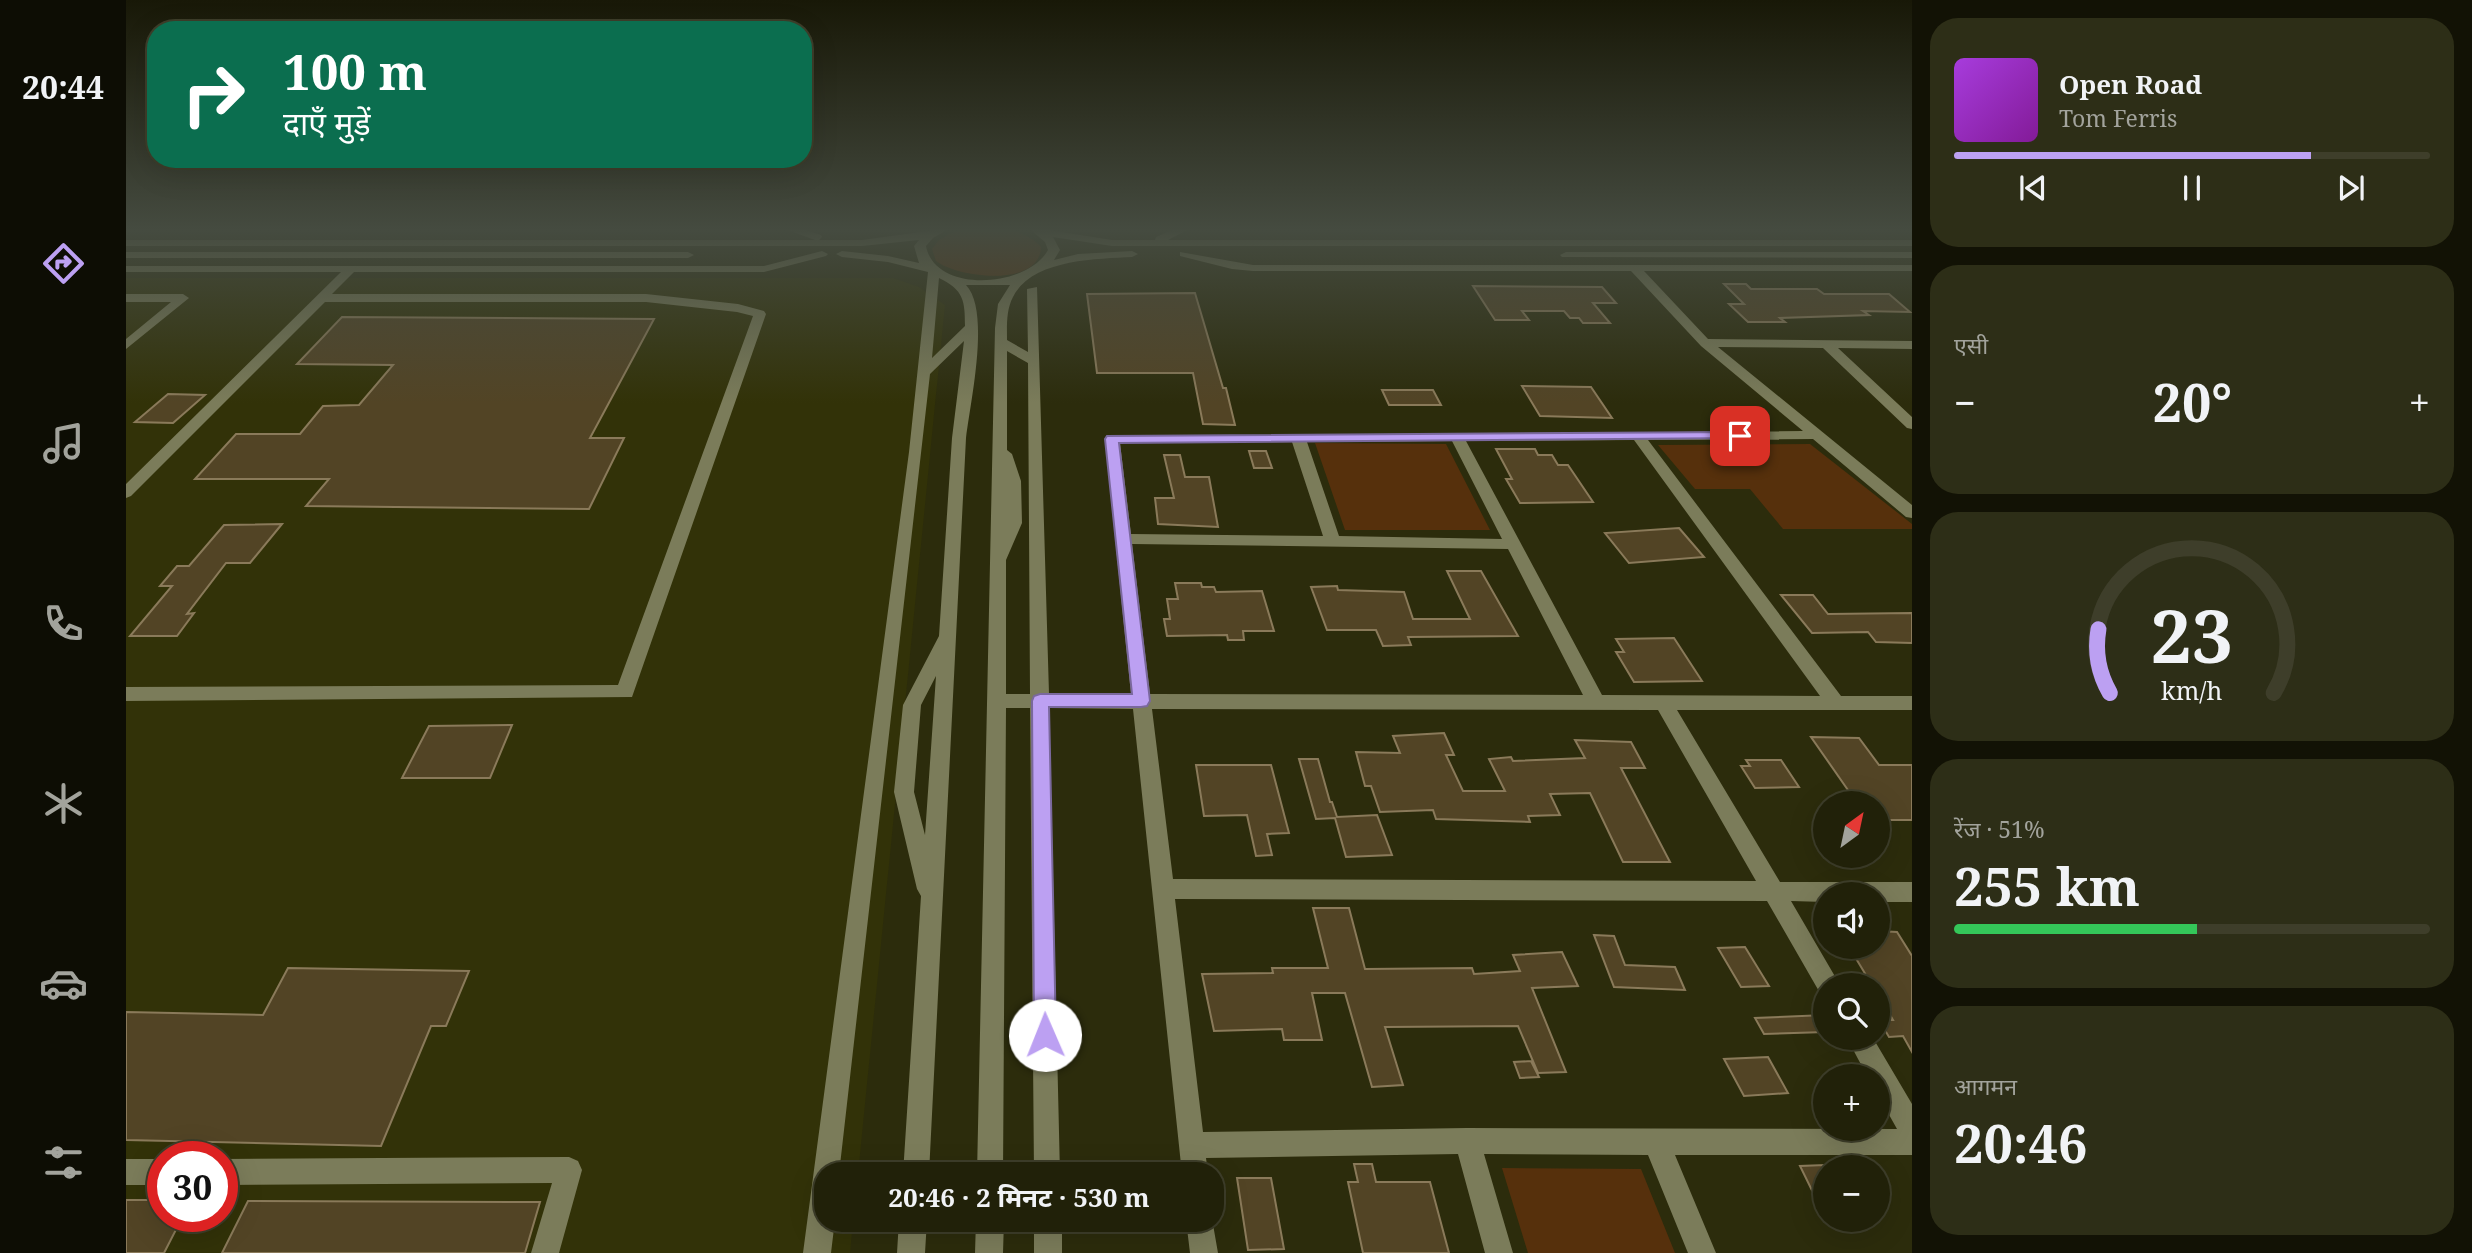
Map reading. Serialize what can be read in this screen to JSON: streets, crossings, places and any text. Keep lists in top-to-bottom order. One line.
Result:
{"north":"top right","page":{"tabs":"20:44","turn":["100 m","दाएँ मुड़ें"],"song":["Open Road","Tom Ferris"],"tile":["एसी",["रेंज · 51%","255 km"],["आगमन","20:46"]],"heat":["−","20°","+"],"map_buttons":["+","−"],"limit":"30","trip":"20:46 · 2 मिनट · 530 m","gauge":["23","km/h"]}}
